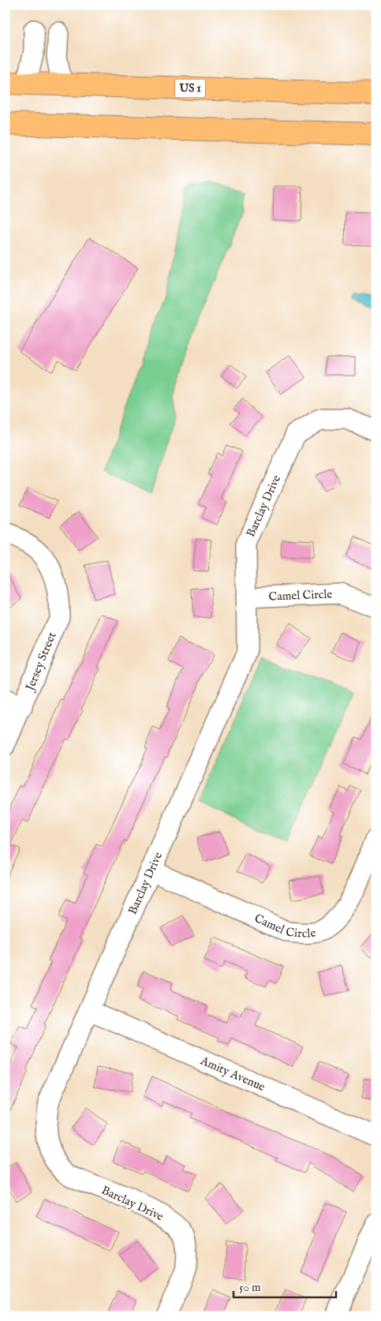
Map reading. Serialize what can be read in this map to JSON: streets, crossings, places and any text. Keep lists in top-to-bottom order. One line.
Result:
{"streets":{"main road":["US 1"],"street":["Barclay Drive","Camel Circle","Jersey Street","Amity Avenue"]},"crossings":[["Barclay Drive","Camel Circle"],["Barclay Drive","Amity Avenue"]],"scale_bar":"50 m"}
